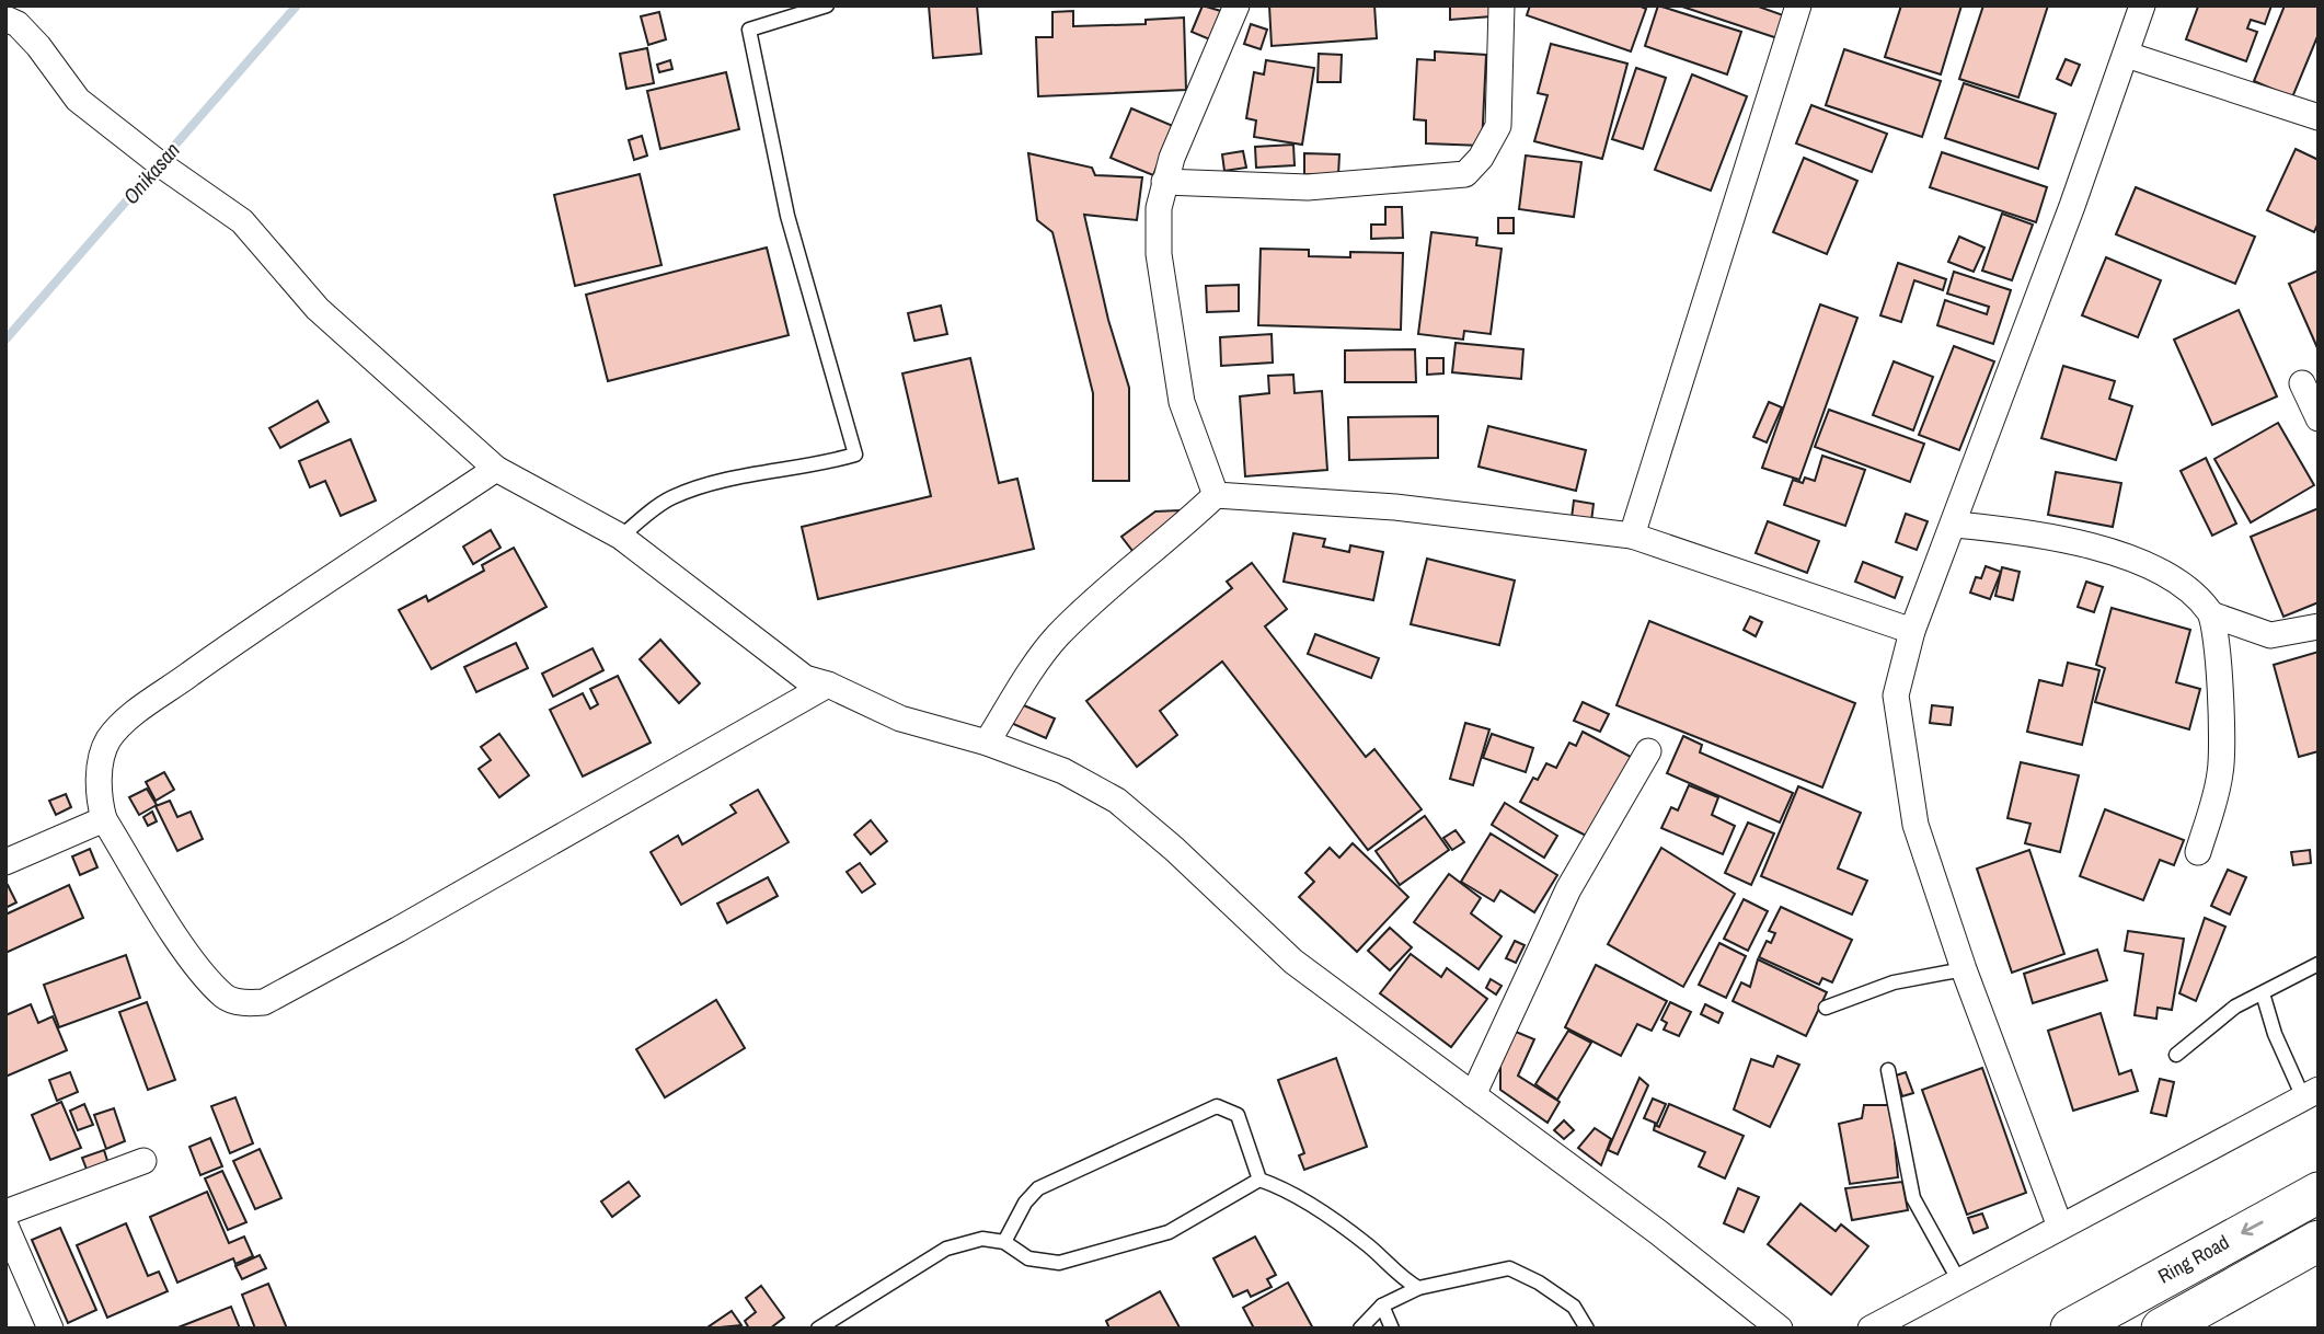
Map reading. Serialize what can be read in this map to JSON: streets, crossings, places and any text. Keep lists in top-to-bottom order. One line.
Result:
{"streets":{"main road":["Ring Road"]},"water":["Onikasan"]}
